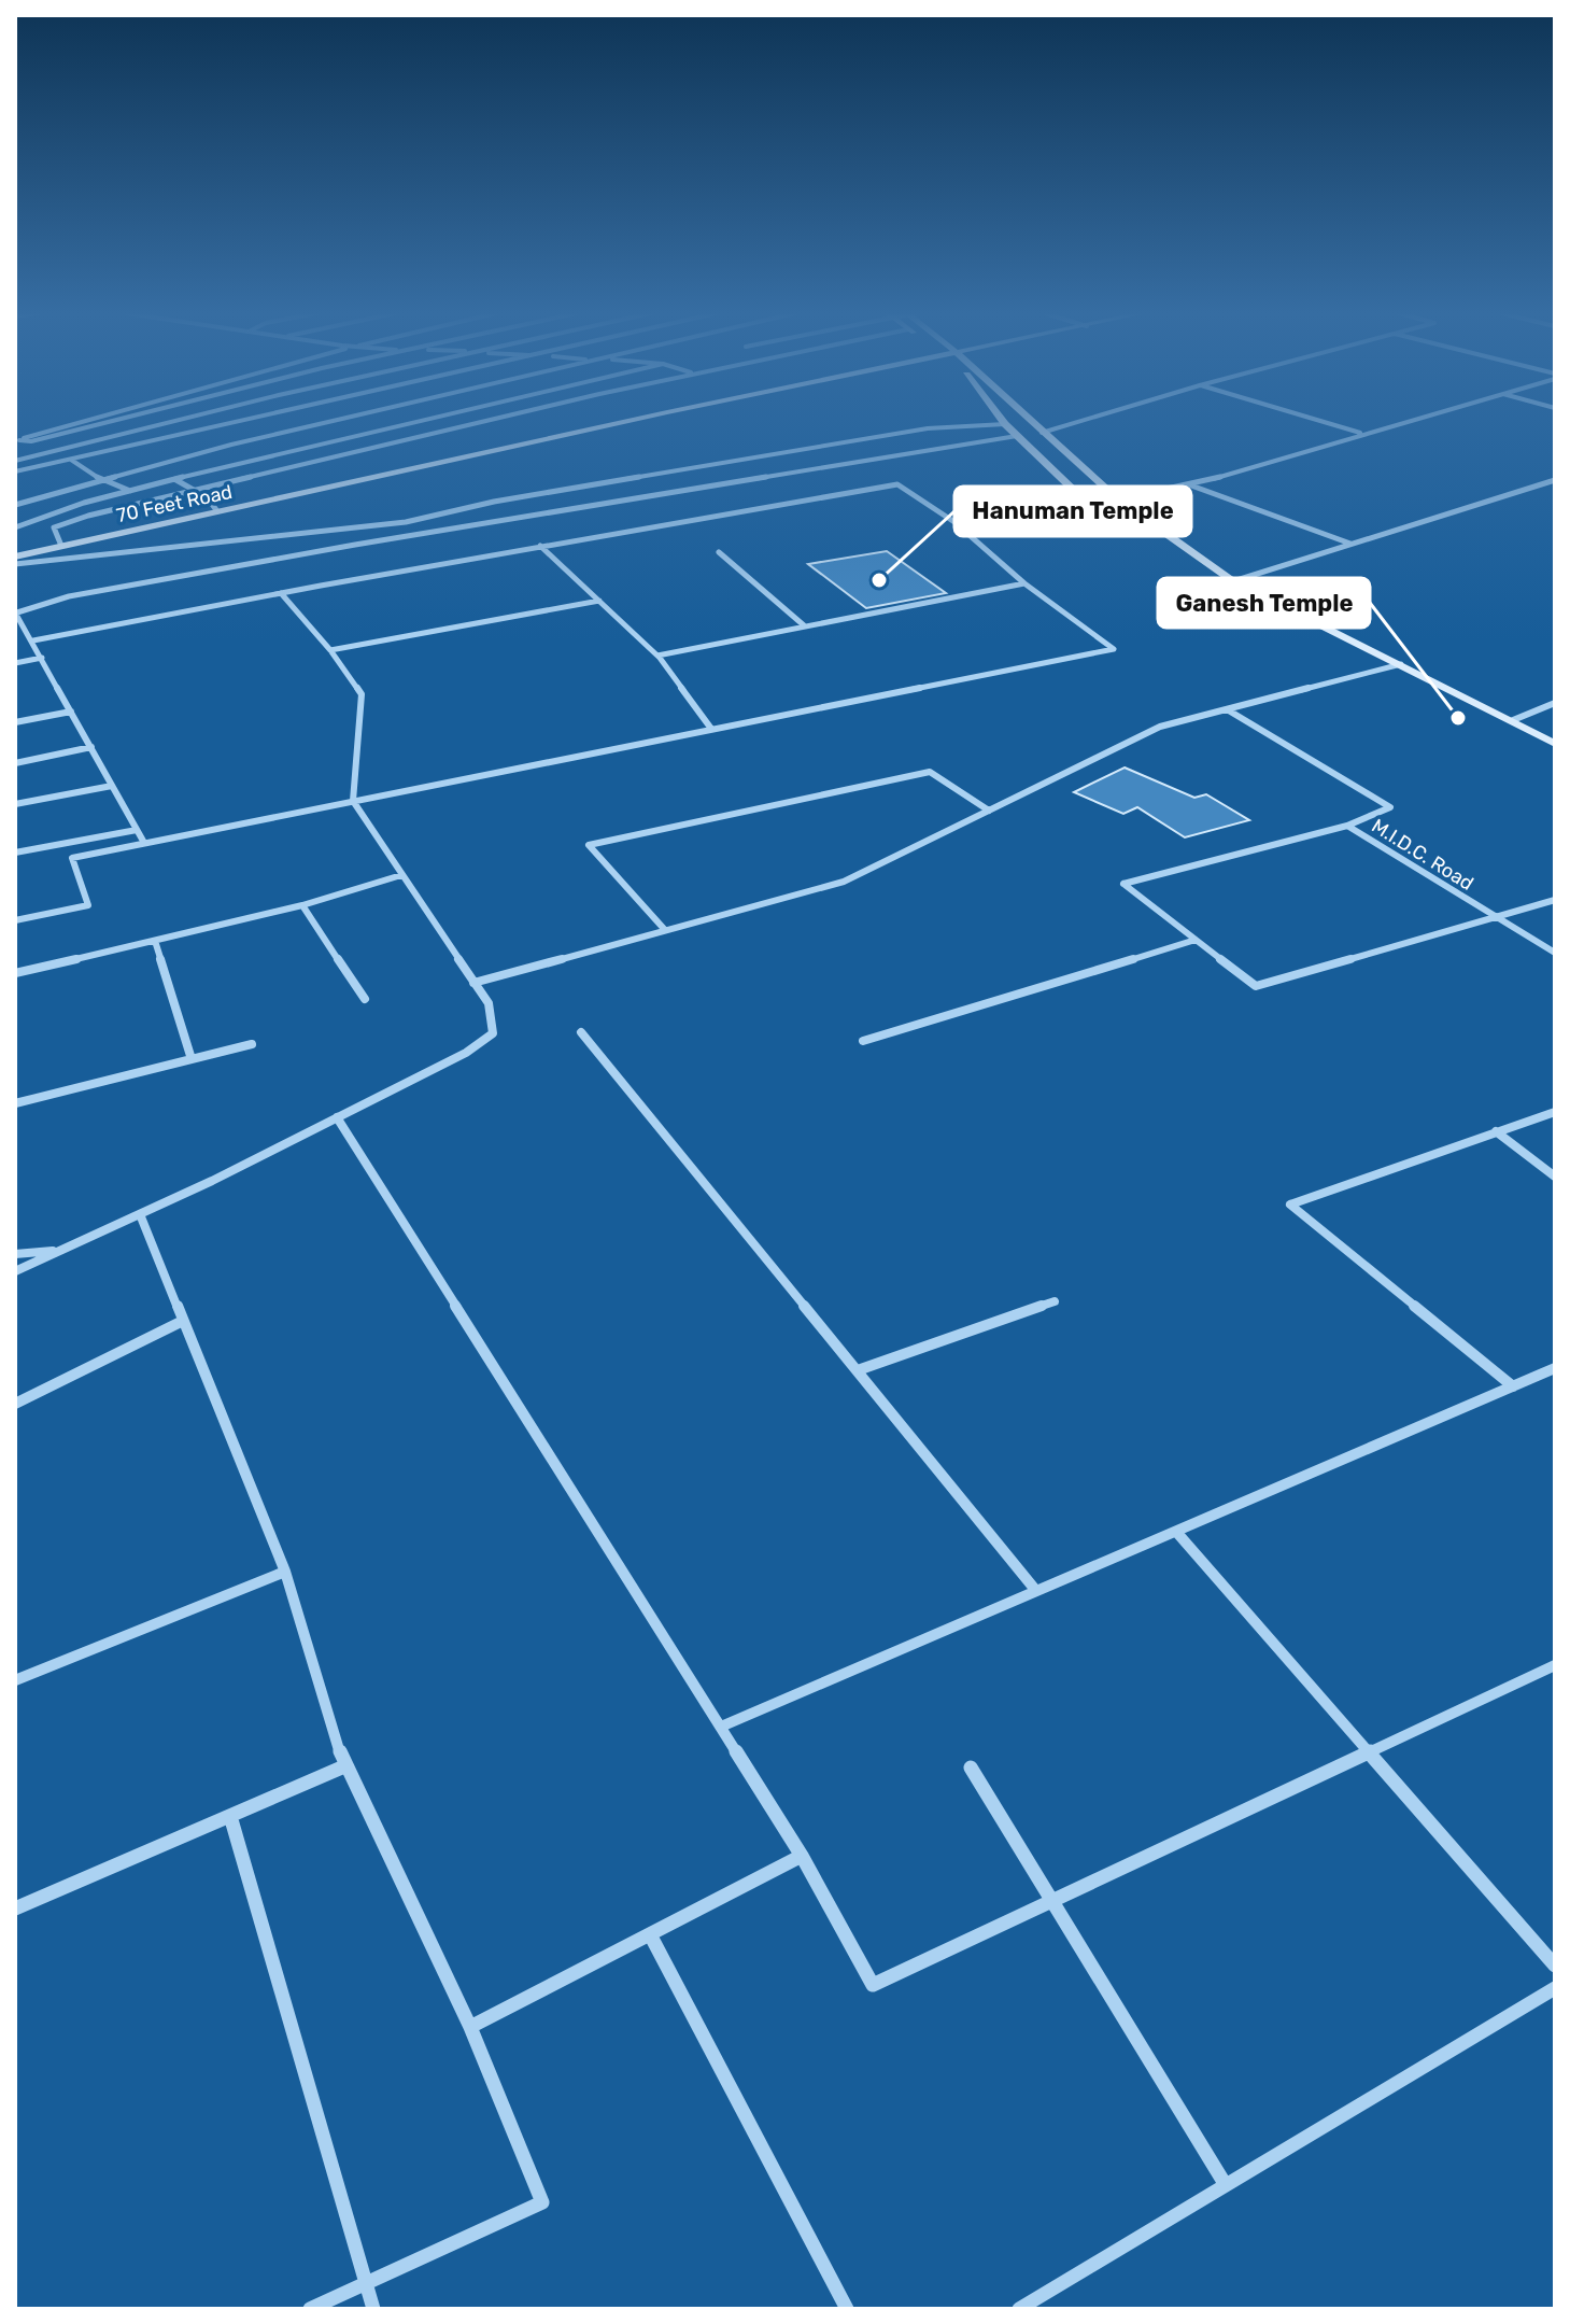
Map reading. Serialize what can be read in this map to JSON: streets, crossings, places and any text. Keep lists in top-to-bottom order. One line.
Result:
{"streets":{"main road":["70 Feet Road"],"street":["M.I.D.C. Road"]},"places":["Hanuman Temple","Ganesh Temple"]}
